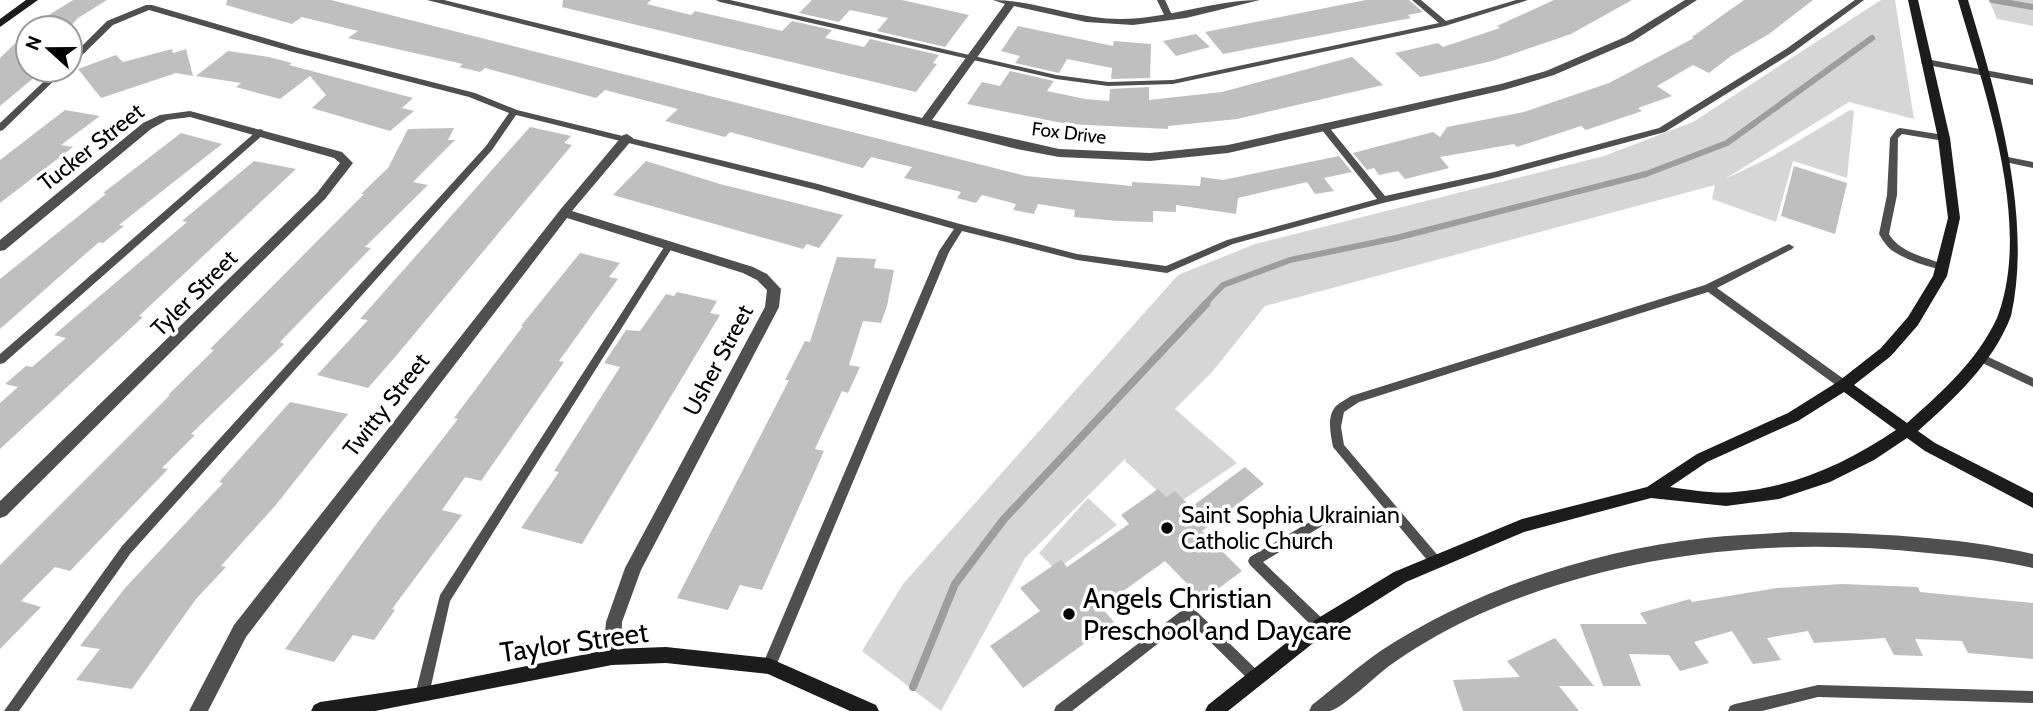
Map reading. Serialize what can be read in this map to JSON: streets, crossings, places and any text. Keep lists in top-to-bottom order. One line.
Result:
{"streets":{"street":["Fox Drive","Tucker Street","Tyler Street","Usher Street","Twitty Street","Taylor Street"]},"crossings":[["Tucker Street","Tyler Street"],["Usher Street","Twitty Street"],["Usher Street","Taylor Street"]],"places":["Saint Sophia Ukrainian Catholic Church","Angels Christian Preschool and Daycare"],"north":"left"}
